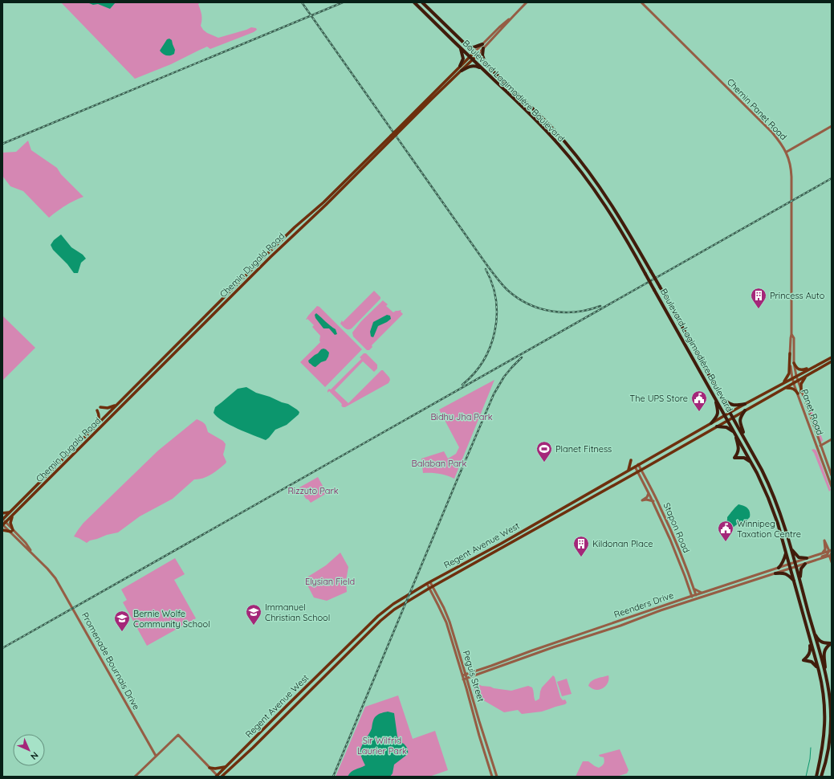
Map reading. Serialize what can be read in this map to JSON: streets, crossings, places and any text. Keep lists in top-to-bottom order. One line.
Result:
{"streets":{"main road":["Boulevard Lagimodière Boulevard","Chemin Dugald Road","Regent Avenue West"],"street":["Chemin Panet Road","Panet Road","Stapon Road","Reenders Drive","Promenade Bournais Drive","Peguis Street"]},"crossings":[["Boulevard Lagimodière Boulevard","Chemin Dugald Road"],["Boulevard Lagimodière Boulevard","Regent Avenue West"],["Boulevard Lagimodière Boulevard","Reenders Drive"],["Chemin Panet Road","Panet Road"],["Chemin Panet Road","Regent Avenue West"],["Panet Road","Regent Avenue West"],["Stapon Road","Regent Avenue West"],["Stapon Road","Reenders Drive"],["Regent Avenue West","Peguis Street"],["Reenders Drive","Peguis Street"]],"parks":["Bidhu Jha Park","Balaban Park","Rizzuto Park","Elysian Field","Sir Wilfrid Laurier Park"],"places":{"building":["Princess Auto","Kildonan Place"],"public building":["The UPS Store","Winnipeg Taxation Centre"],"sports":["Planet Fitness"],"school or university":["Immanuel Christian School","Bernie Wolfe Community School"]},"north":"bottom right"}
